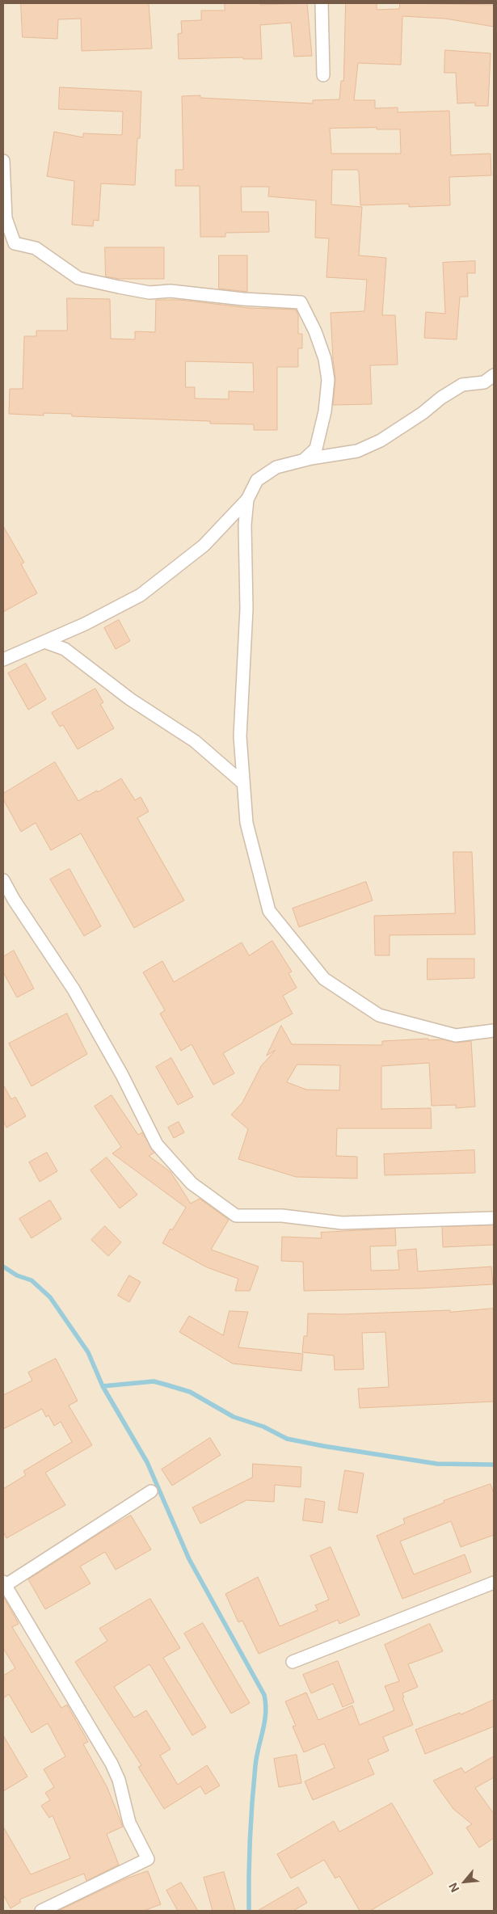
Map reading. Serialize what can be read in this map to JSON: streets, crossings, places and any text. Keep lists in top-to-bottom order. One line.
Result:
{"north":"bottom left"}
